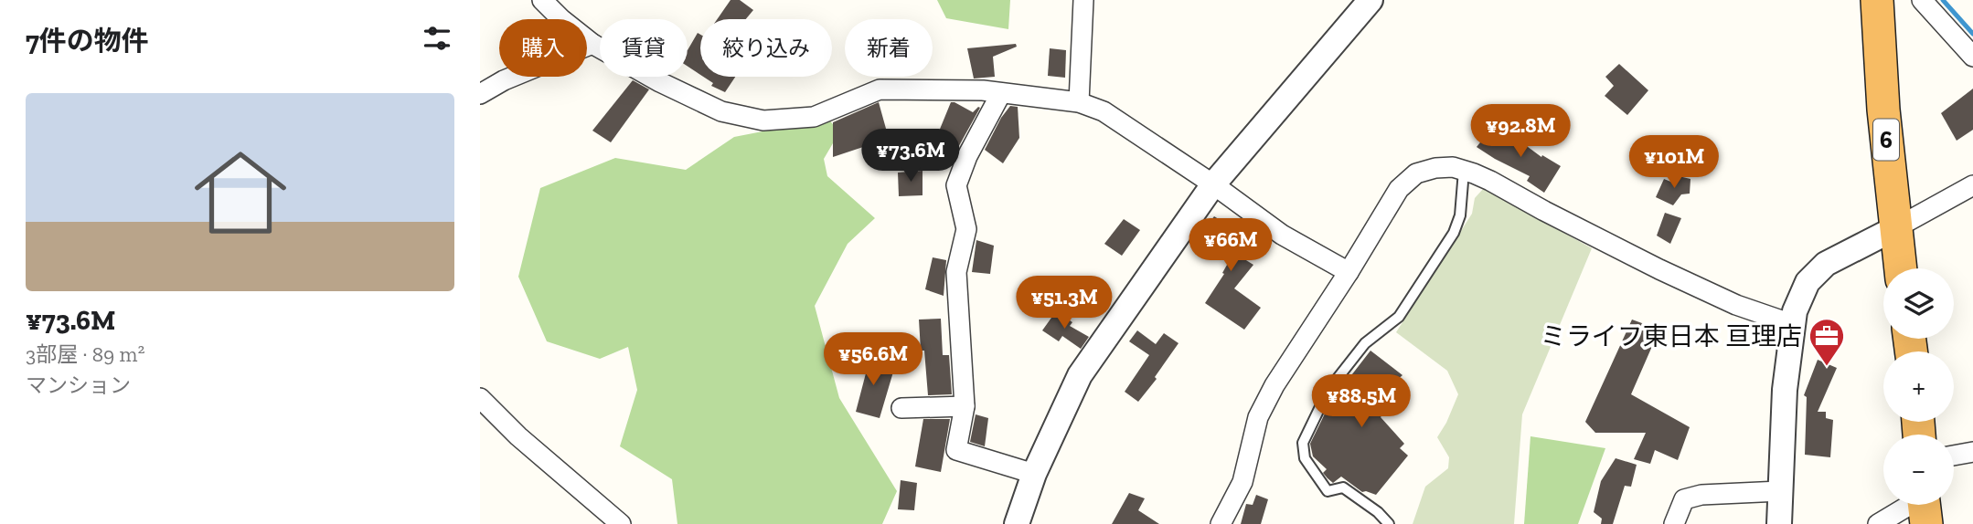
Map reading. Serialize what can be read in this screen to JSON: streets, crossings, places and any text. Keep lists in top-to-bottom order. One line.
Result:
{"streets":{"highway":["6"]},"places":{"office":["ミライフ東日本 亘理店"]},"page":{"heading":"7件の物件","chip":["購入","賃貸","絞り込み","新着"],"list":[{"name":"¥73.6M","note":"3部屋 · 89 m² · マンション"}],"price":["¥92.8M","¥73.6M","¥101M","¥66M","¥51.3M","¥56.6M","¥88.5M"],"map_buttons":["+","−"]}}
